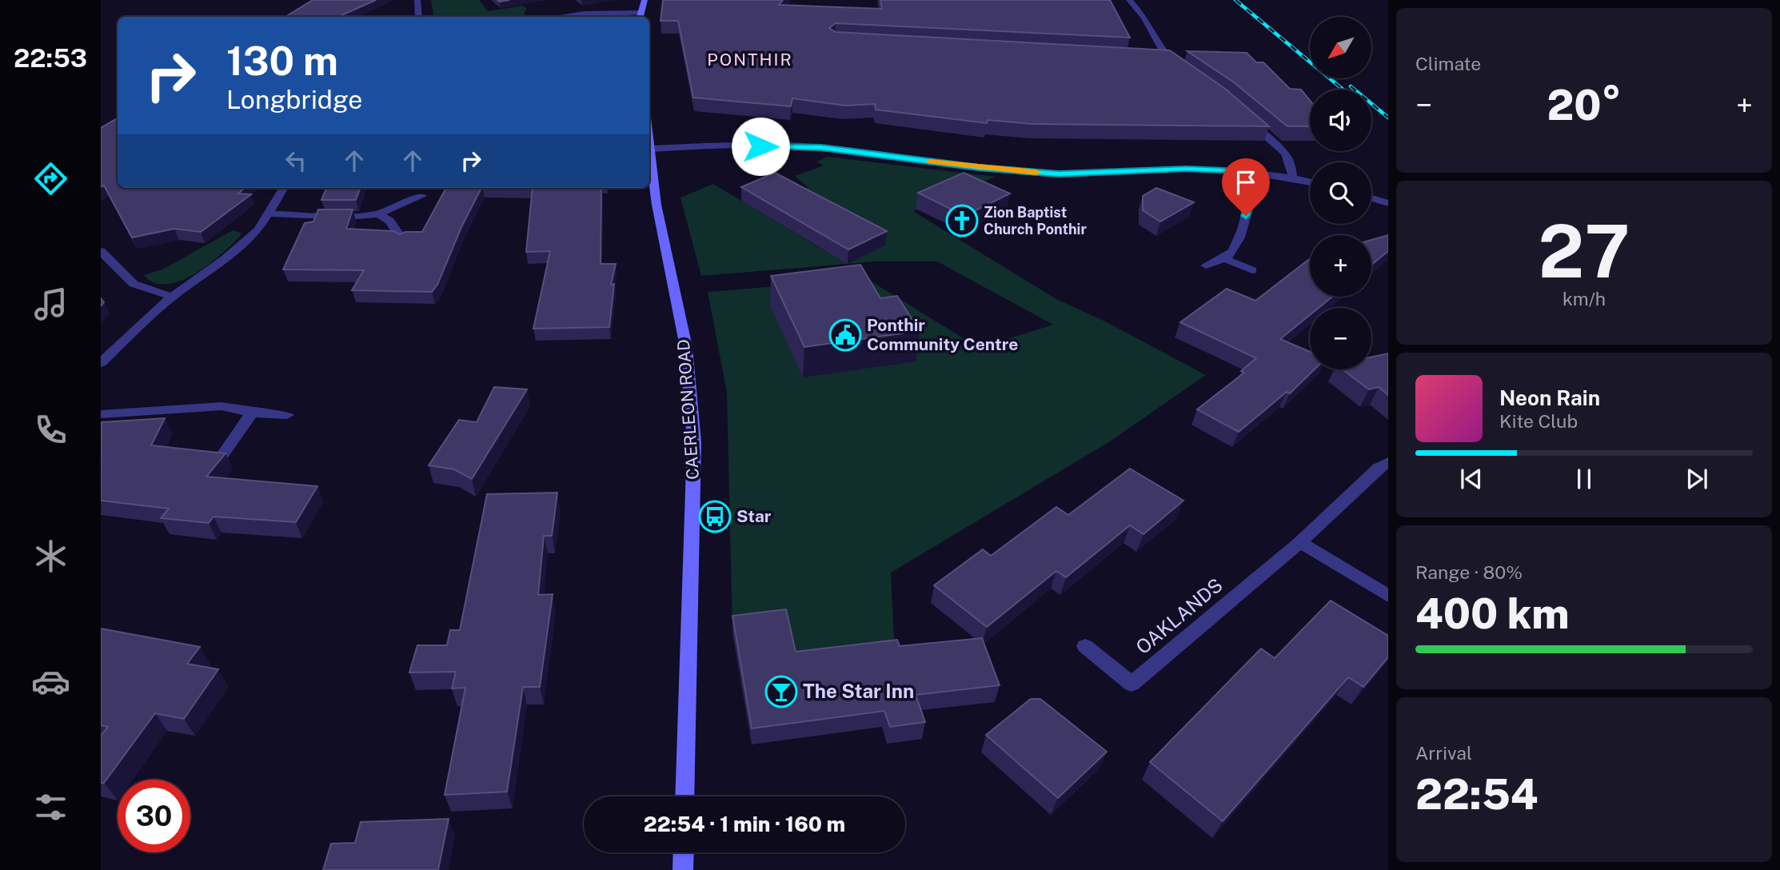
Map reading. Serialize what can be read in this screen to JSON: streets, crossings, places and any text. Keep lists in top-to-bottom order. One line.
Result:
{"streets":{"main road":["CAERLEON ROAD"],"street":["OAKLANDS"]},"districts":["PONTHIR"],"places":{"church":["Zion Baptist Church Ponthir"],"public building":["Ponthir Community Centre"],"bus stop":["Star"],"bar":["The Star Inn"]},"north":"bottom left","page":{"tabs":"22:53","tile":["Climate",["27","km/h"],["Range · 80%","400 km"],["Arrival","22:54"]],"map_buttons":["+","−"],"turn":["130 m","Longbridge"],"heat":["−","20°","+"],"song":["Neon Rain","Kite Club"],"limit":"30","trip":"22:54 · 1 min · 160 m"}}
